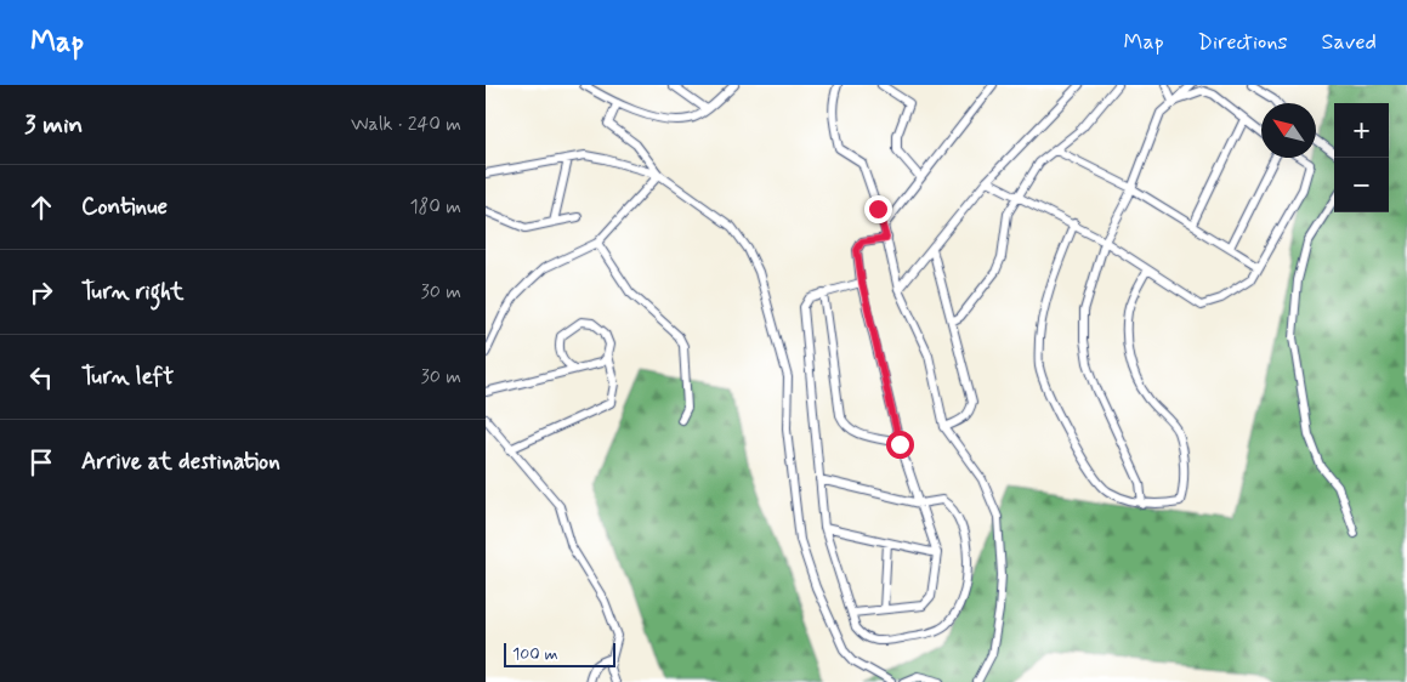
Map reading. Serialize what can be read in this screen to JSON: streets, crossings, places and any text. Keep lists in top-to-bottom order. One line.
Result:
{"scale_bar":"100 m","north":"top left","page":{"header":"Map","nav":["Map","Directions","Saved"],"heading":["3 min","Walk · 240 m"],"map_buttons":["+","−"],"list":[["Continue","180 m"],["Turn right","30 m"],["Turn left","30 m"],"Arrive at destination"],"scale":"100 m"}}
